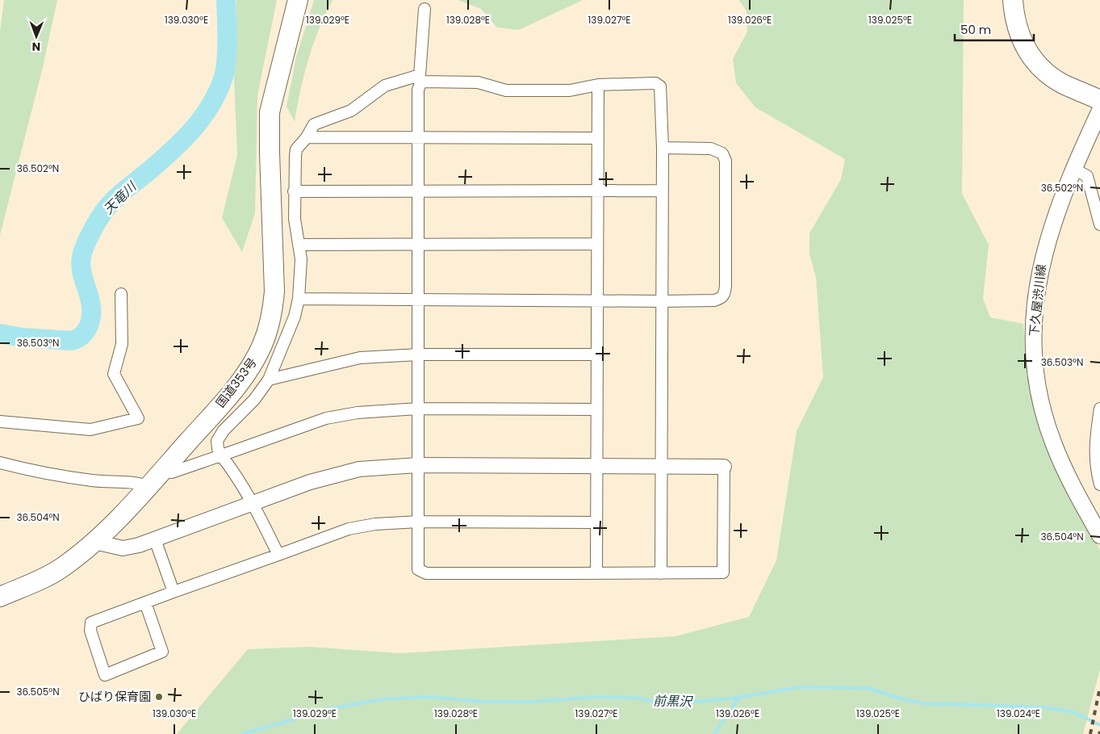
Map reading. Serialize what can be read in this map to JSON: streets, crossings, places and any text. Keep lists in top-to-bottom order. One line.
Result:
{"streets":{"highway":["国道353号"],"main road":["下久屋渋川線"]},"water":["天竜川","前黒沢"],"places":["ひばり保育園"],"scale_bar":"50 m","north":"bottom","coordinates":["139.030°E","139.029°E","139.028°E","139.027°E","139.026°E","139.025°E","36.502°N","36.503°N","36.504°N","36.505°N","139.024°E"]}
